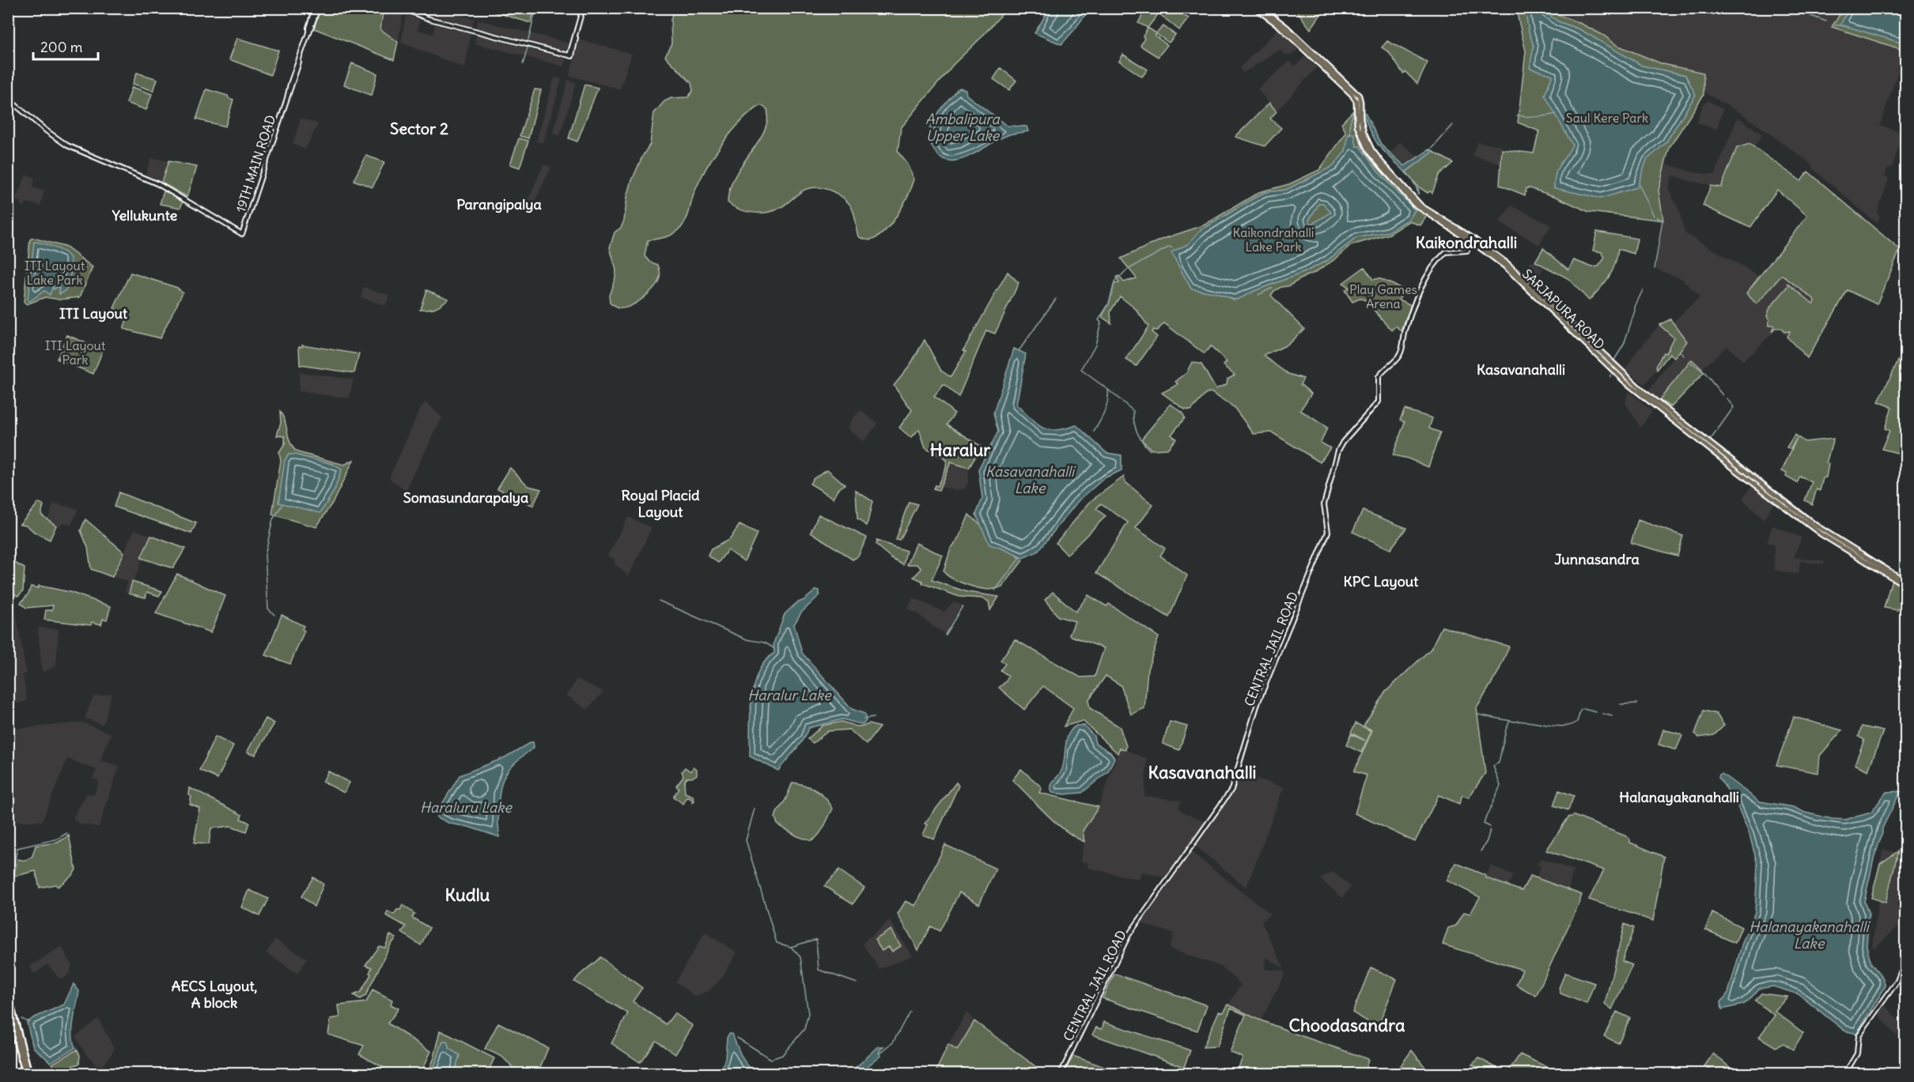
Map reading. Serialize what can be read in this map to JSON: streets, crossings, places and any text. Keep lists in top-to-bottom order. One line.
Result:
{"streets":{"main road":["19TH MAIN ROAD","SARJAPURA ROAD","CENTRAL JAIL ROAD"]},"crossings":[["SARJAPURA ROAD","CENTRAL JAIL ROAD"]],"districts":["Sector 2","Parangipalya","Yellukunte","Kaikondrahalli","ITI Layout","Kasavanahalli","Haralur","Royal Placid Layout","Somasundarapalya","Junnasandra","KPC Layout","Kasavanahalli","Halanayakanahalli","Kudlu","AECS Layout, A block","Choodasandra"],"water":["Ambalipura Upper Lake","Kasavanahalli Lake","Haralur Lake","Haraluru Lake","Halanayakanahalli Lake"],"parks":["Saul Kere Park","Kaikondrahalli Lake Park","ITI Layout Lake Park","Play Games Arena","ITI Layout Park"],"scale_bar":"200 m"}
